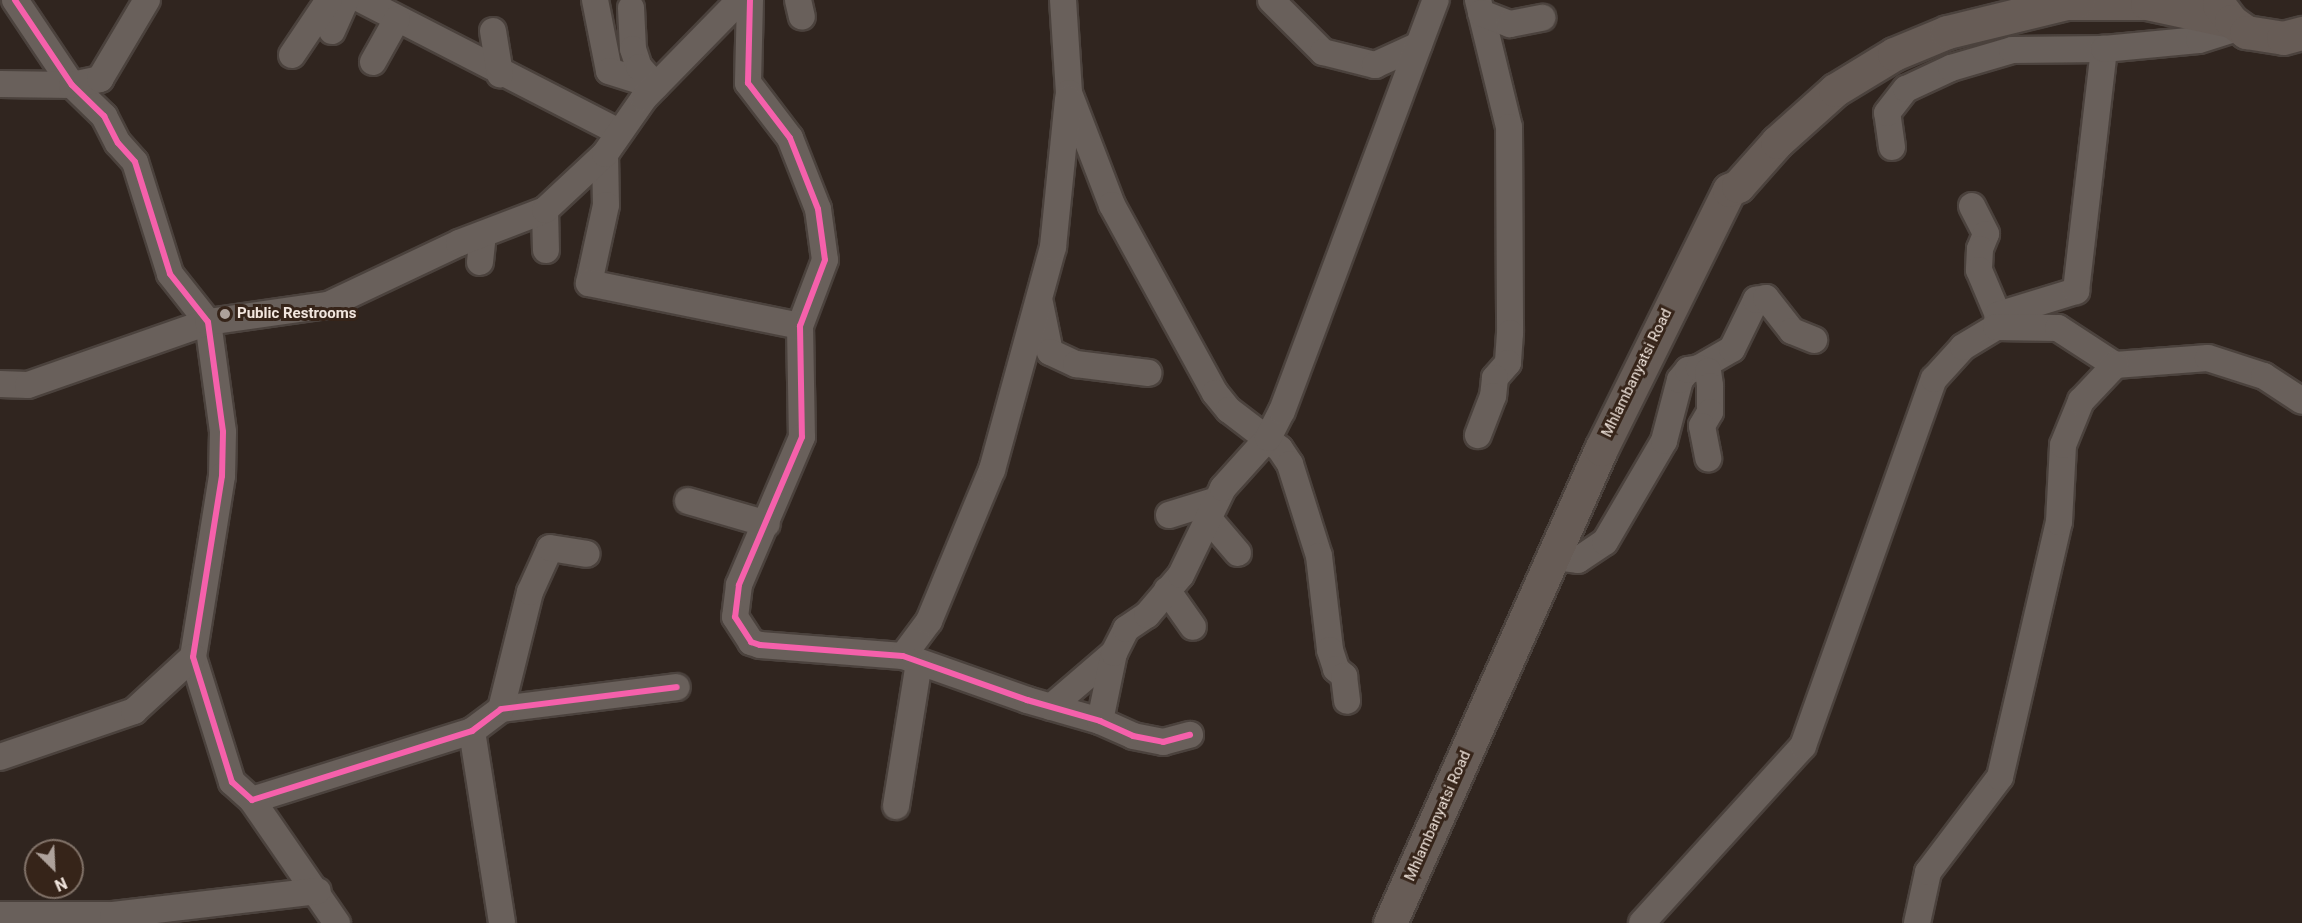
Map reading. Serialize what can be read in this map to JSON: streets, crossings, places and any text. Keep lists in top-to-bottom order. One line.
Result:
{"streets":{"main road":["Mhlambanyatsi Road"]},"places":["Public Restrooms"],"north":"bottom right"}
